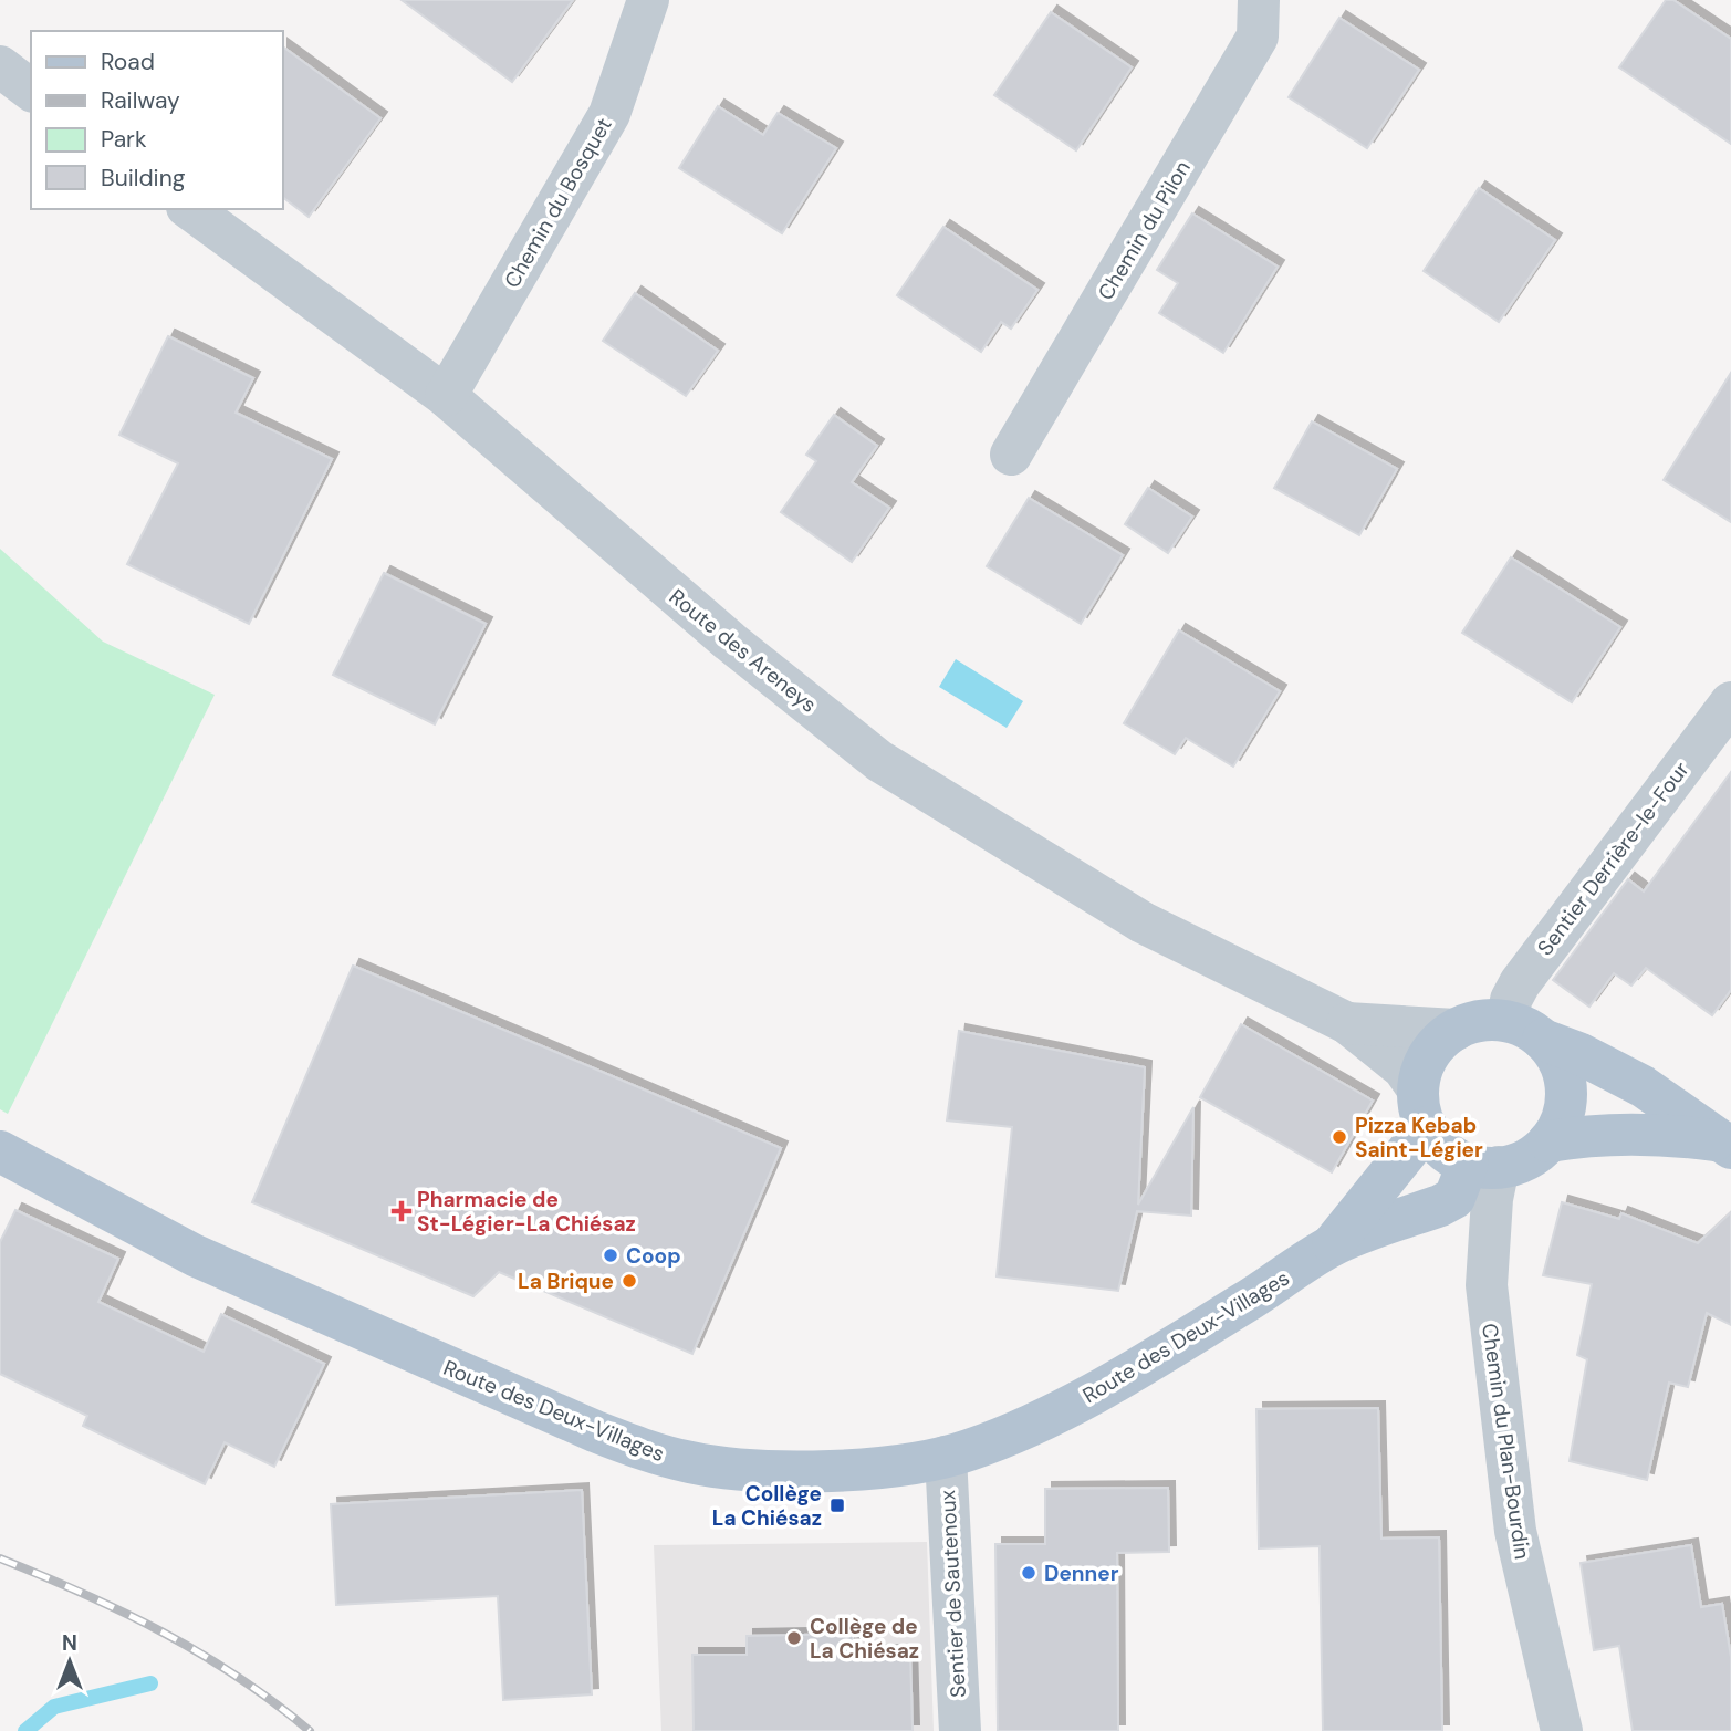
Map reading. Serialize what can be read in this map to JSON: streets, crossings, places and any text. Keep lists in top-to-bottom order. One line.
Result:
{"streets":{"main road":["Route des Deux-Villages"],"street":["Chemin du Bosquet","Chemin du Pilon","Route des Areneys","Sentier Derrière-le-Four","Chemin du Plan-Bourdin","Sentier de Sautenoux"]},"crossings":[["Chemin du Bosquet","Route des Areneys"],["Route des Areneys","Sentier Derrière-le-Four"],["Route des Areneys","Route des Deux-Villages"],["Route des Areneys","Chemin du Plan-Bourdin"],["Sentier Derrière-le-Four","Route des Deux-Villages"],["Sentier Derrière-le-Four","Chemin du Plan-Bourdin"],["Route des Deux-Villages","Chemin du Plan-Bourdin"],["Route des Deux-Villages","Sentier de Sautenoux"]],"places":{"other":["Pizza Kebab Saint-Légier","Coop","La Brique","Denner","Collège de La Chiésaz"],"health":["Pharmacie de St-Légier-La Chiésaz"],"transit":["Collège La Chiésaz"]},"legend":["Road","Railway","Park","Building"],"north":"top"}
